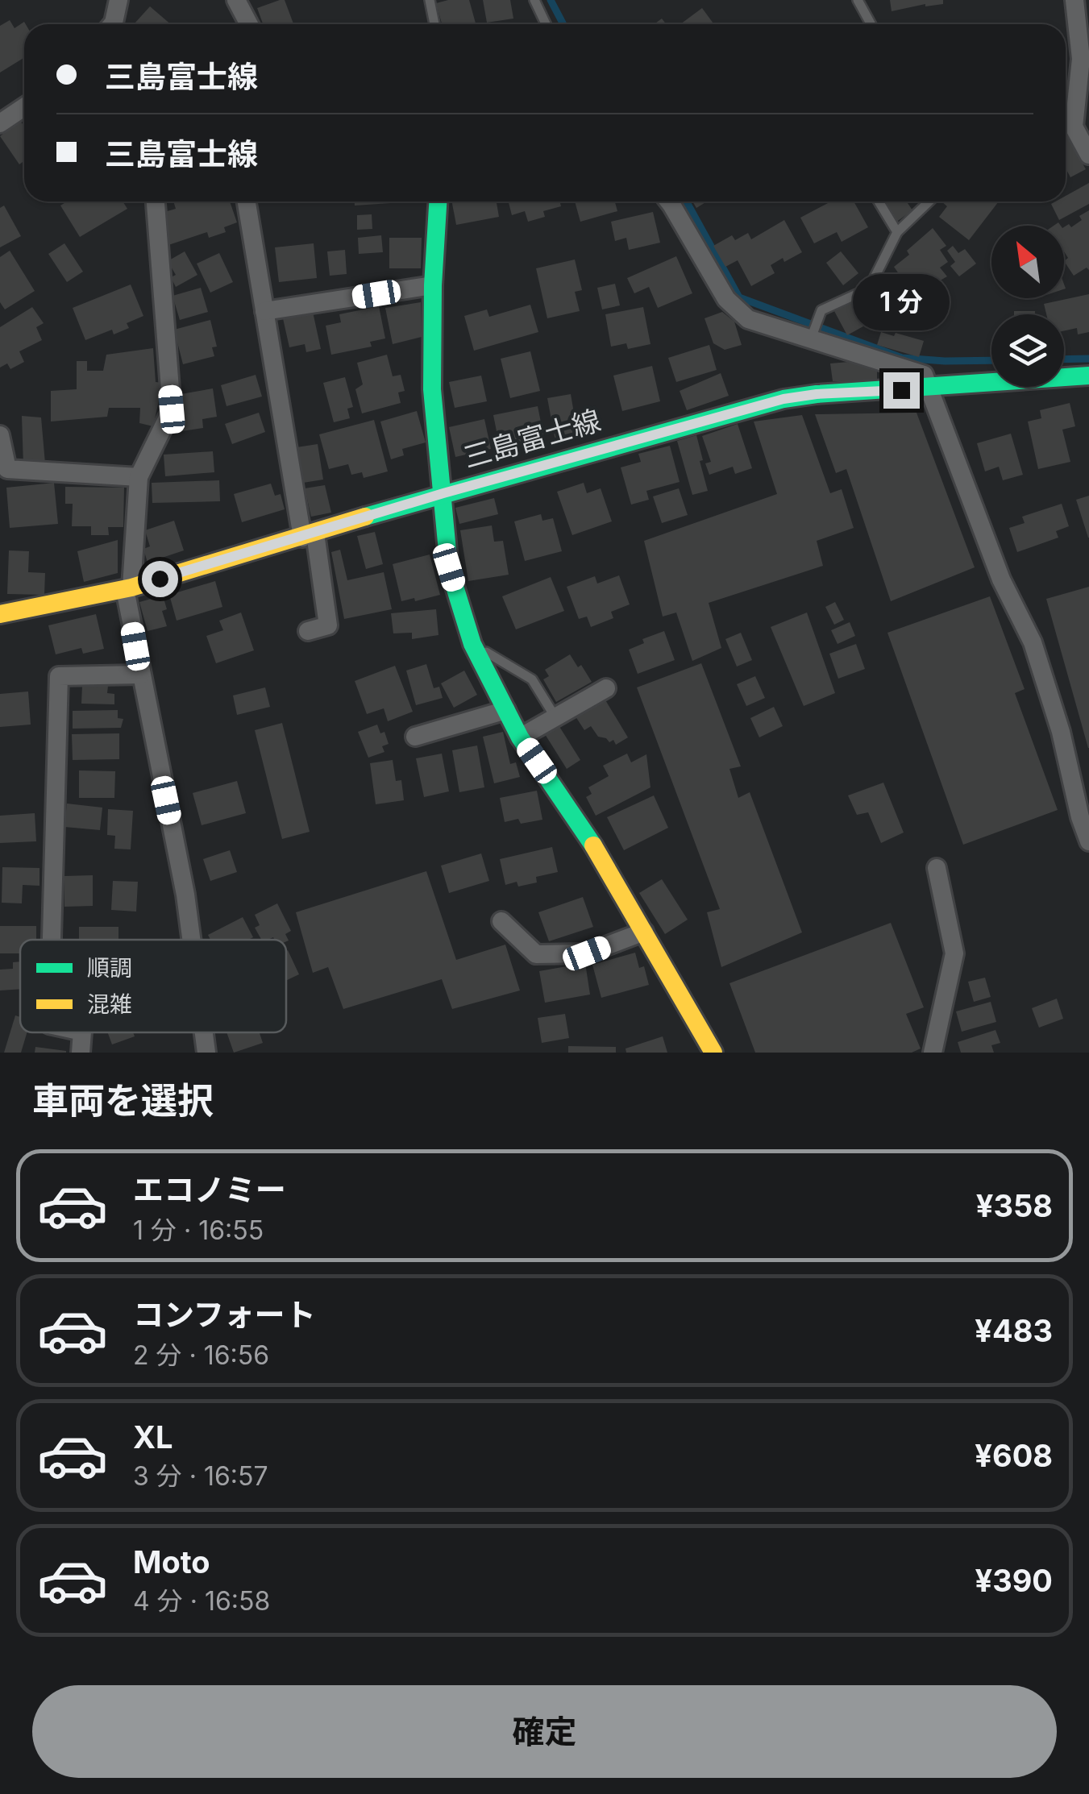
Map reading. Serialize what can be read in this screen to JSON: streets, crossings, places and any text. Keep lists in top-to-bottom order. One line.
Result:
{"streets":{"main road":["三島富士線"]},"legend":["順調","混雑"],"north":"top left","page":{"banner":["三島富士線","三島富士線"],"bubble":"1 分","heading":"車両を選択","list":[{"name":"エコノミー","note":"1 分 · 16:55","value":"¥358"},{"name":"コンフォート","note":"2 分 · 16:56","value":"¥483"},{"name":"XL","note":"3 分 · 16:57","value":"¥608"},{"name":"Moto","note":"4 分 · 16:58","value":"¥390"}],"buttons":"確定"}}
